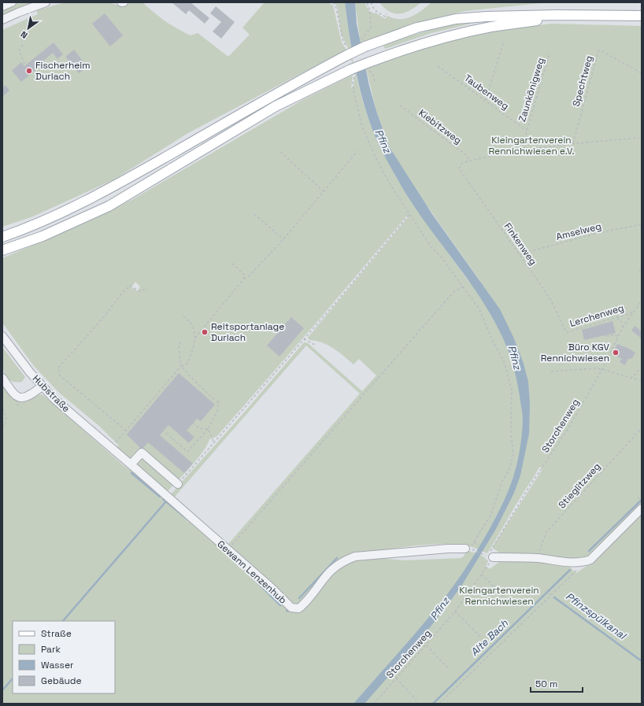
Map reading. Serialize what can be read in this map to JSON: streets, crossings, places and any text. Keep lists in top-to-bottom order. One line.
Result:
{"streets":{"street":["Hubstraße","Gewann Lenzenhub"],"path":["Spechtweg","Zaunkönigweg","Taubenweg","Kiebitzweg","Amselweg","Finkenweg","Lerchenweg","Storchenweg","Stieglitzweg"]},"crossings":[["Zaunkönigweg","Taubenweg"],["Kiebitzweg","Finkenweg"],["Amselweg","Finkenweg"],["Finkenweg","Lerchenweg"],["Lerchenweg","Storchenweg"],["Hubstraße","Gewann Lenzenhub"]],"water":["Pfinz","Pfinzspülkanal","Alte Bach"],"parks":["Kleingartenverein Rennichwiesen e.V.","Kleingartenverein Rennichwiesen"],"places":["Fischerheim Durlach","Reitsportanlage Durlach","Büro KGV Rennichwiesen"],"legend":["Straße","Park","Wasser","Gebäude"],"scale_bar":"50 m","north":"bottom left"}
